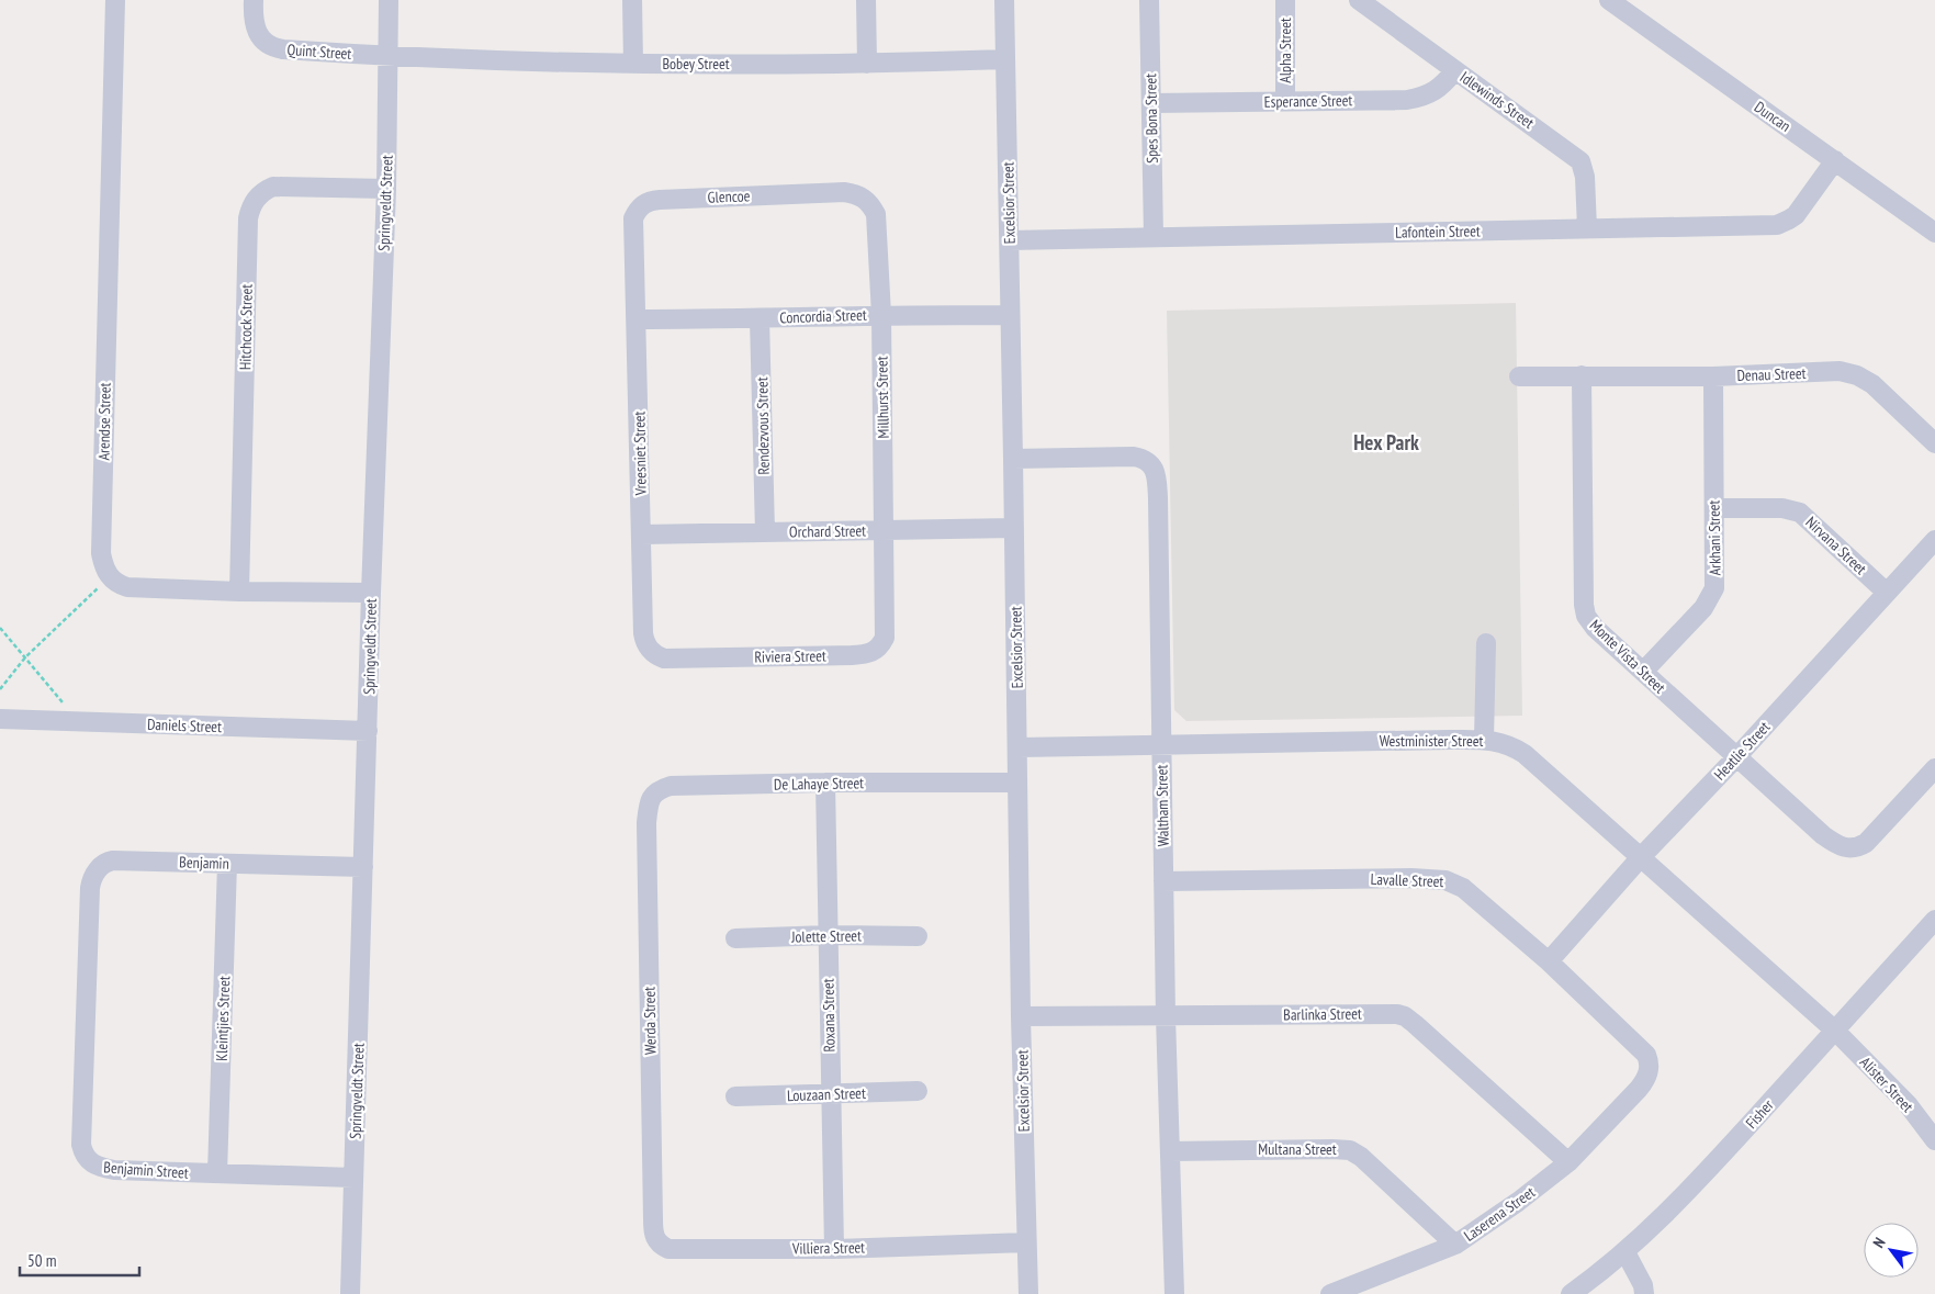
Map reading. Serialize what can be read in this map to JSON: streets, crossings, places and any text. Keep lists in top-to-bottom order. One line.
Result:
{"streets":{"street":["Alpha Street","Quint Street","Bobey Street","Idlewinds Street","Esperance Street","Duncan","Spes Bona Street","Glencoe","Springveldt Street","Excelsior Street","Lafontein Street","Concordia Street","Hitchcock Street","Denau Street","Millhurst Street","Arendse Street","Rendezvous Street","Vreesniet Street","Orchard Street","Arkhani Street","Nirvana Street","Riviera Street","Monte Vista Street","Daniels Street","Westminister Street","Heatlie Street","De Lahaye Street","Waltham Street","Benjamin","Lavalle Street","Jolette Street","Barlinka Street","Roxana Street","Kleintjies Street","Werda Street","Alister Street","Louzaan Street","Fisher","Multana Street","Benjamin Street","Laserena Street","Villiera Street"]},"crossings":[["Alpha Street","Esperance Street"],["Quint Street","Bobey Street"],["Quint Street","Springveldt Street"],["Bobey Street","Springveldt Street"],["Bobey Street","Excelsior Street"],["Idlewinds Street","Esperance Street"],["Idlewinds Street","Lafontein Street"],["Esperance Street","Spes Bona Street"],["Duncan","Lafontein Street"],["Spes Bona Street","Lafontein Street"],["Glencoe","Millhurst Street"],["Glencoe","Vreesniet Street"],["Springveldt Street","Hitchcock Street"],["Springveldt Street","Daniels Street"],["Springveldt Street","Benjamin"],["Springveldt Street","Benjamin Street"],["Excelsior Street","Lafontein Street"],["Excelsior Street","Concordia Street"],["Excelsior Street","Orchard Street"],["Excelsior Street","Westminister Street"],["Excelsior Street","De Lahaye Street"],["Excelsior Street","Waltham Street"],["Excelsior Street","Barlinka Street"],["Excelsior Street","Villiera Street"],["Concordia Street","Millhurst Street"],["Concordia Street","Rendezvous Street"],["Concordia Street","Vreesniet Street"],["Denau Street","Arkhani Street"],["Denau Street","Monte Vista Street"],["Millhurst Street","Orchard Street"],["Millhurst Street","Riviera Street"],["Rendezvous Street","Orchard Street"],["Vreesniet Street","Orchard Street"],["Vreesniet Street","Riviera Street"],["Arkhani Street","Nirvana Street"],["Arkhani Street","Monte Vista Street"],["Nirvana Street","Heatlie Street"],["Monte Vista Street","Heatlie Street"],["Westminister Street","Heatlie Street"],["Westminister Street","Waltham Street"],["Westminister Street","Alister Street"],["Westminister Street","Fisher"],["Heatlie Street","Lavalle Street"],["De Lahaye Street","Roxana Street"],["De Lahaye Street","Werda Street"],["Waltham Street","Lavalle Street"],["Waltham Street","Barlinka Street"],["Waltham Street","Multana Street"],["Benjamin","Kleintjies Street"],["Benjamin","Benjamin Street"],["Lavalle Street","Laserena Street"],["Jolette Street","Roxana Street"],["Barlinka Street","Laserena Street"],["Roxana Street","Louzaan Street"],["Roxana Street","Villiera Street"],["Kleintjies Street","Benjamin Street"],["Werda Street","Villiera Street"],["Alister Street","Fisher"],["Multana Street","Laserena Street"]],"districts":["Hex Park"],"scale_bar":"50 m","north":"top left"}
